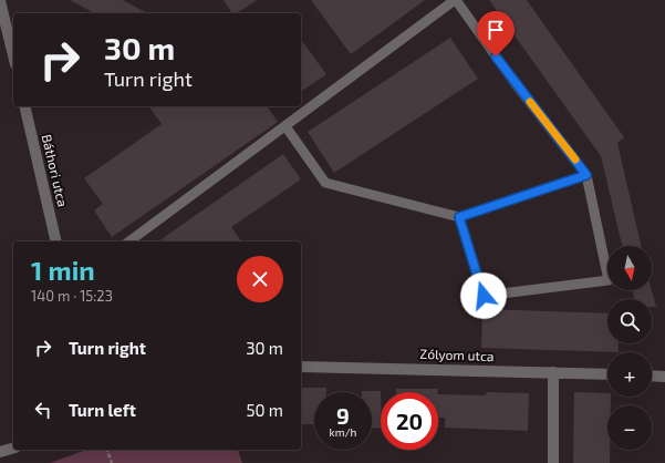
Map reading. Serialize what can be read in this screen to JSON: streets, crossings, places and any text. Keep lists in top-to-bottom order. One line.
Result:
{"streets":{"street":["Báthori utca","Zólyom utca"]},"north":"bottom","page":{"turn":["30 m","Turn right"],"heading":["1 min","140 m · 15:23"],"map_buttons":["+","−"],"list":[{"name":"Turn right","value":"30 m"},{"name":"Turn left","value":"50 m"}],"speed":"9 km/h","limit":"20"}}
